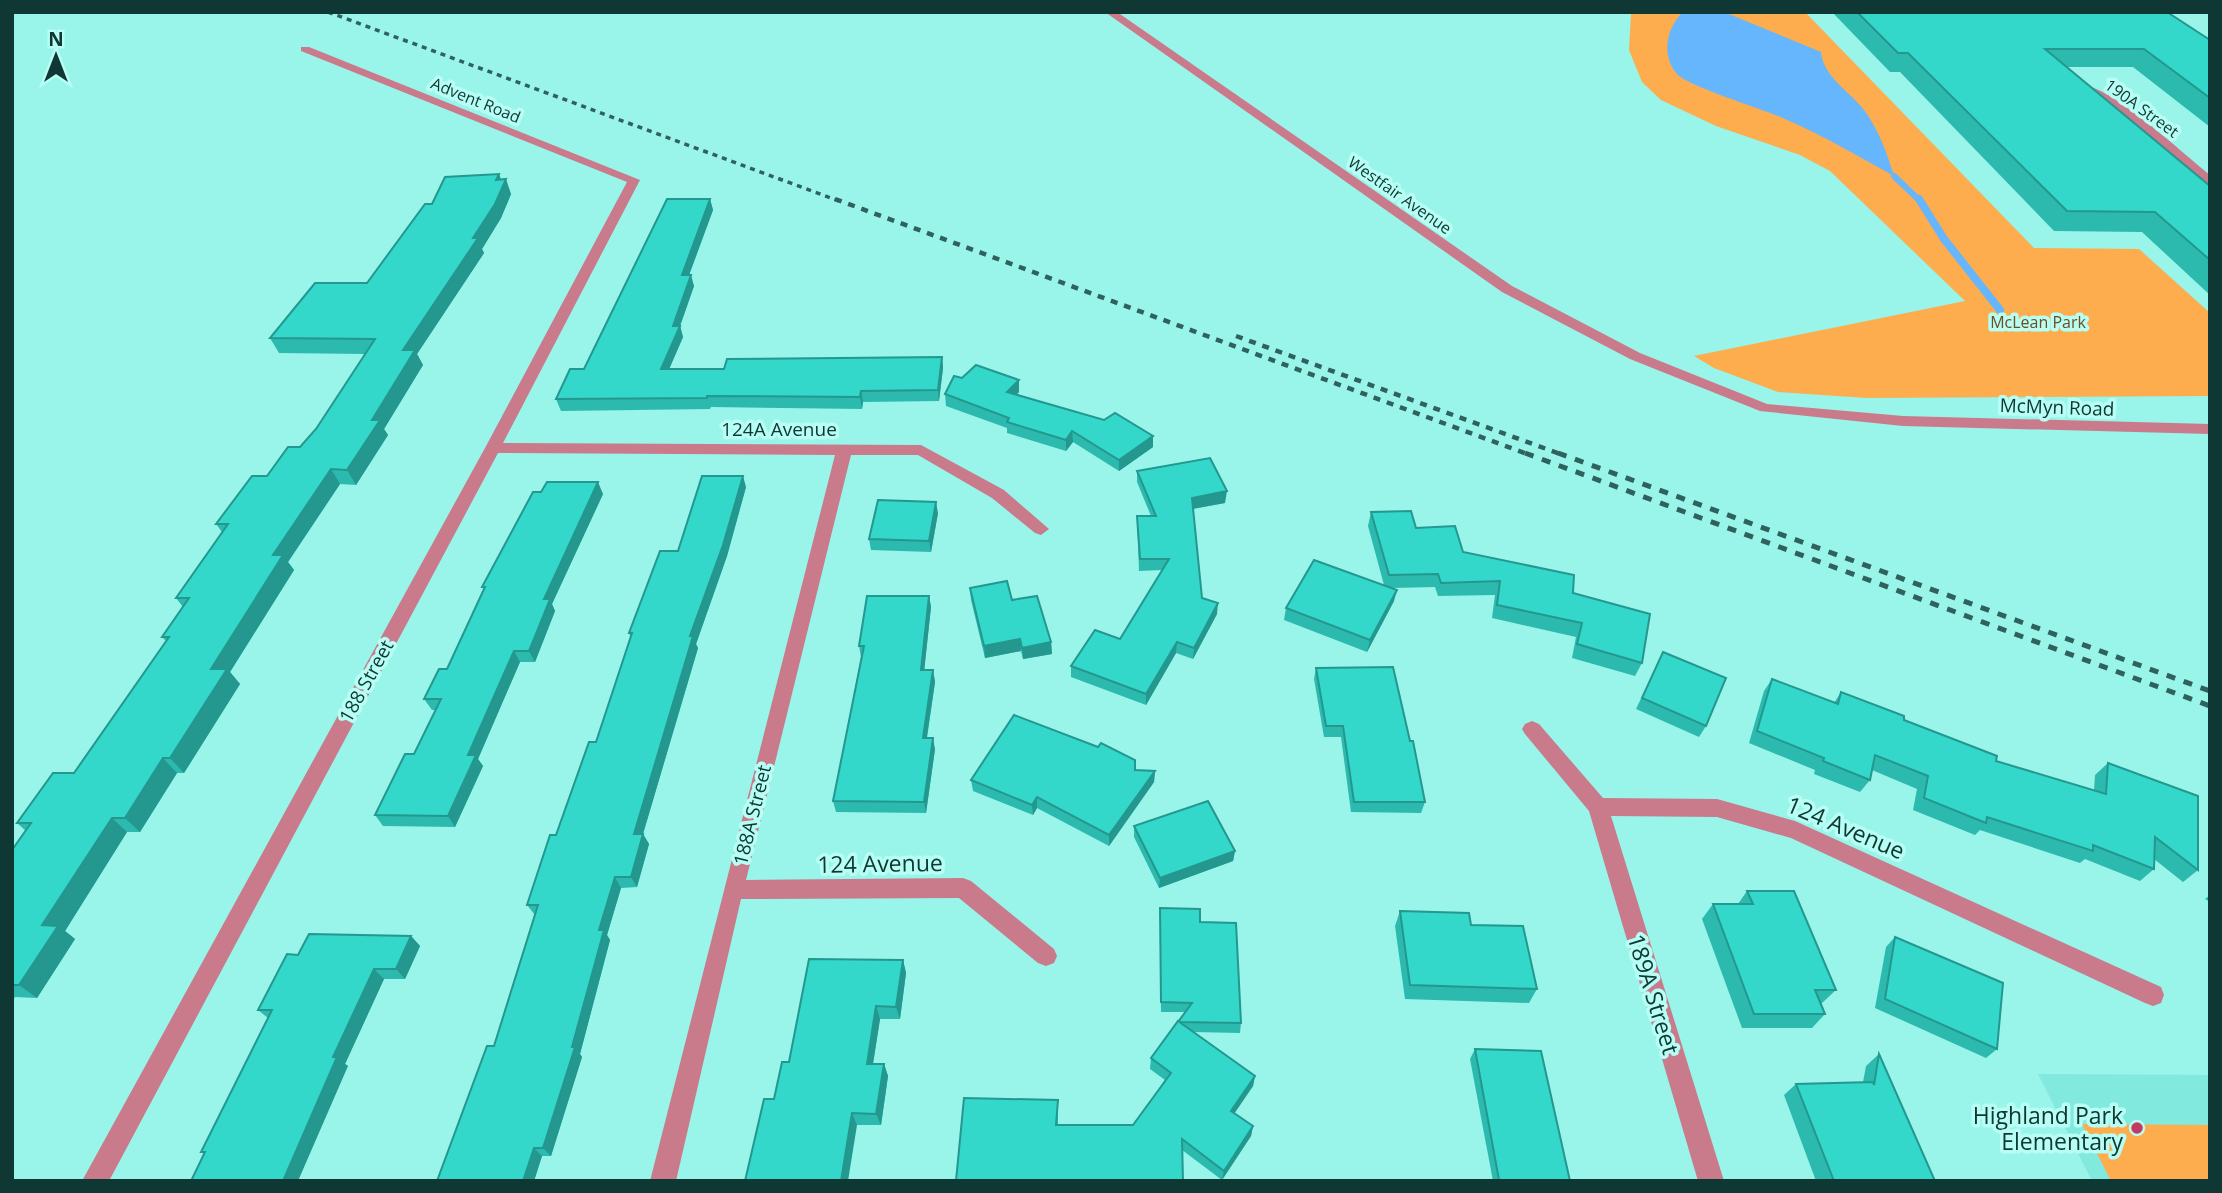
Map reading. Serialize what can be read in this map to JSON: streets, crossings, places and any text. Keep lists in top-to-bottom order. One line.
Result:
{"streets":{"street":["Advent Road","190A Street","Westfair Avenue","McMyn Road","124A Avenue","188 Street","188A Street","124 Avenue","189A Street"]},"crossings":[["Advent Road","188 Street"],["Westfair Avenue","McMyn Road"],["124A Avenue","188 Street"],["124A Avenue","188A Street"],["188A Street","124 Avenue"],["124 Avenue","189A Street"]],"parks":["McLean Park"],"places":["Highland Park Elementary"],"north":"top"}
